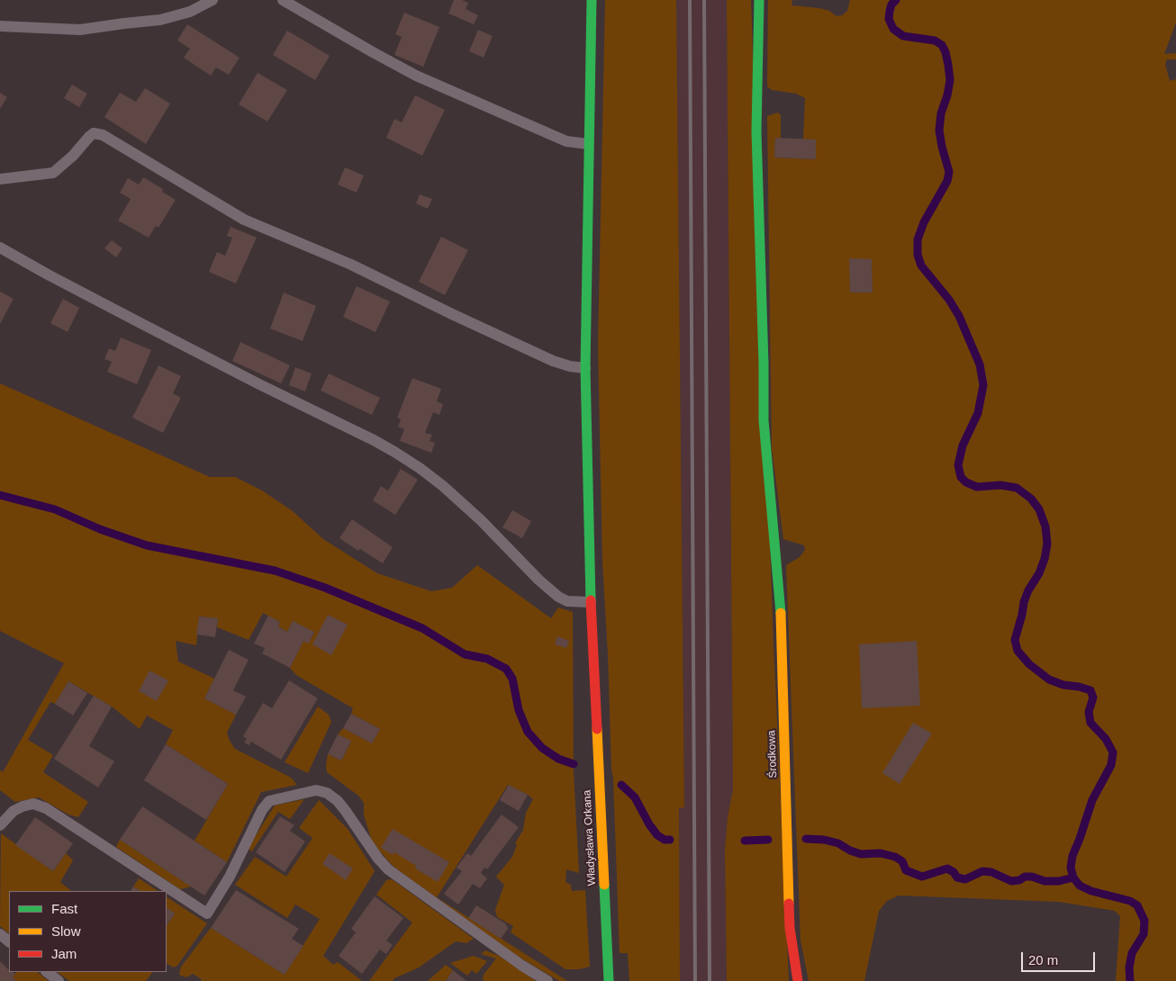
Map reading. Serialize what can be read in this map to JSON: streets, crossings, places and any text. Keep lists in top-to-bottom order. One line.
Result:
{"streets":{"street":["Środkowa","Władysława Orkana"]},"legend":["Fast","Slow","Jam"],"scale_bar":"20 m"}
